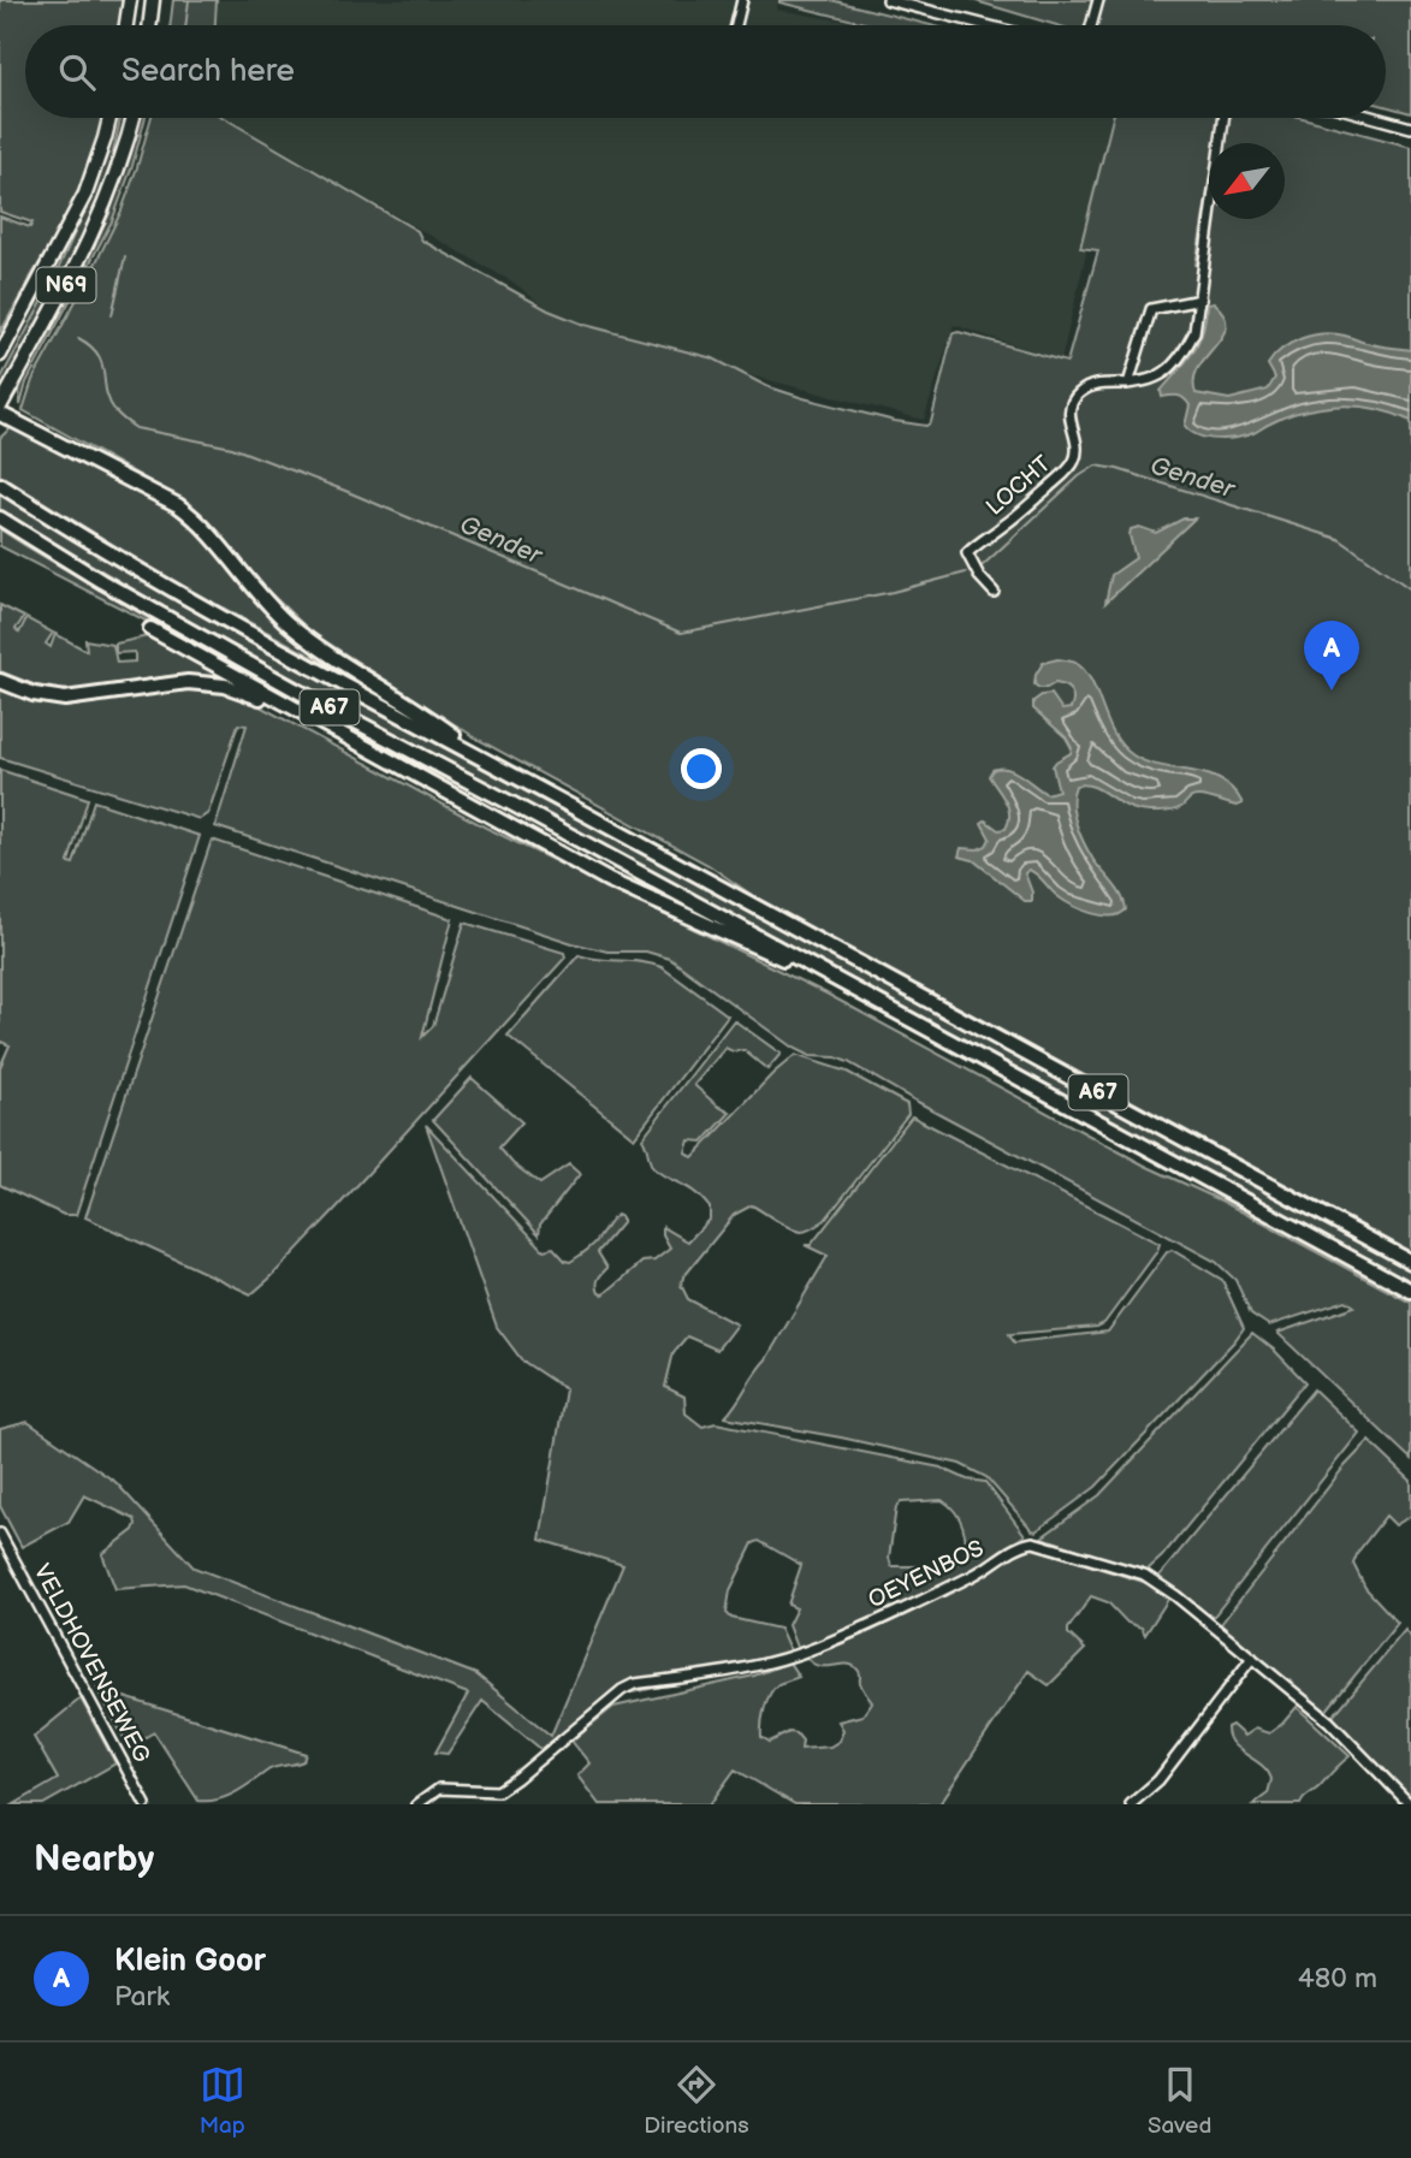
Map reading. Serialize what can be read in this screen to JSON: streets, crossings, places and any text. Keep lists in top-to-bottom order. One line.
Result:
{"streets":{"highway":["A67"],"main road":["N69"],"street":["LOCHT","OEYENBOS","VELDHOVENSEWEG"]},"water":["Gender"],"north":"bottom left","page":{"search":"Search here","pins":"A","heading":"Nearby","list":[{"mark":"A","name":"Klein Goor","note":"Park","value":"480 m"}],"nav":["Map","Directions","Saved"]}}
